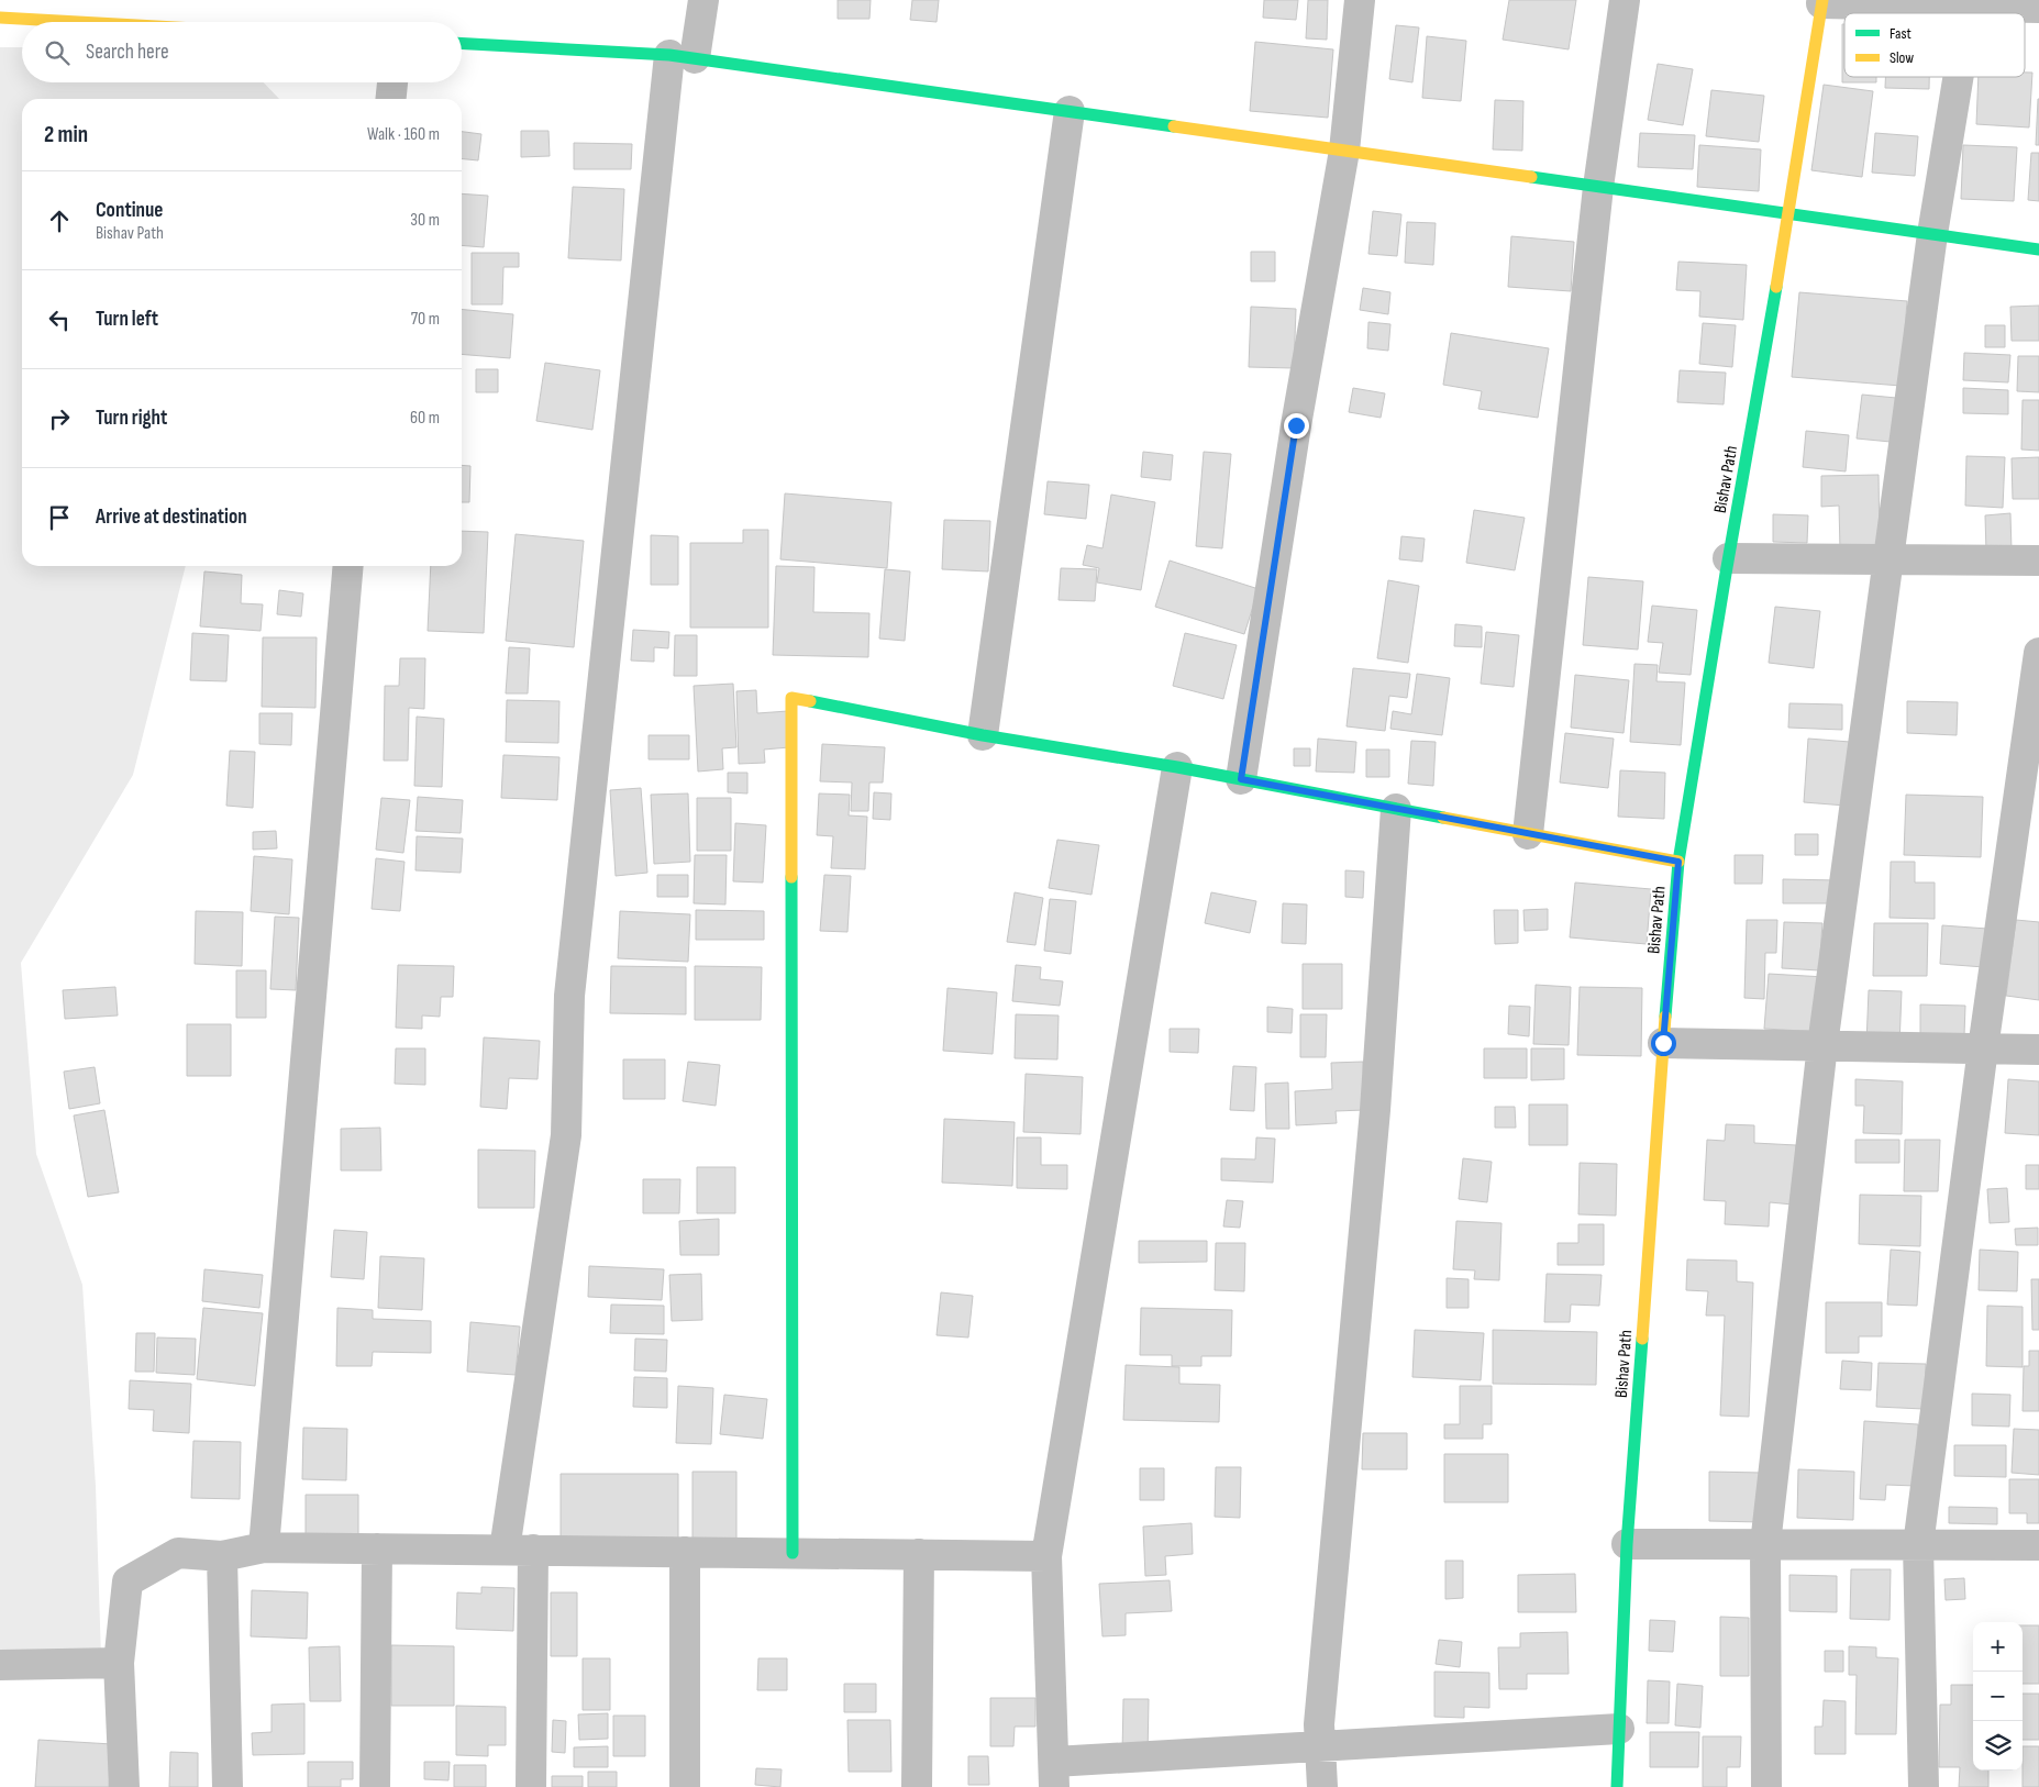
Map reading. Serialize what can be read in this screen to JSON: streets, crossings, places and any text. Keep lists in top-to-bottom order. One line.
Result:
{"streets":{"street":["Bishav Path"]},"legend":["Fast","Slow"],"page":{"search":"Search here","heading":["2 min","Walk · 160 m"],"list":[["Continue","Bishav Path","30 m"],["Turn left","70 m"],["Turn right","60 m"],"Arrive at destination"],"map_buttons":["+","−"]}}
